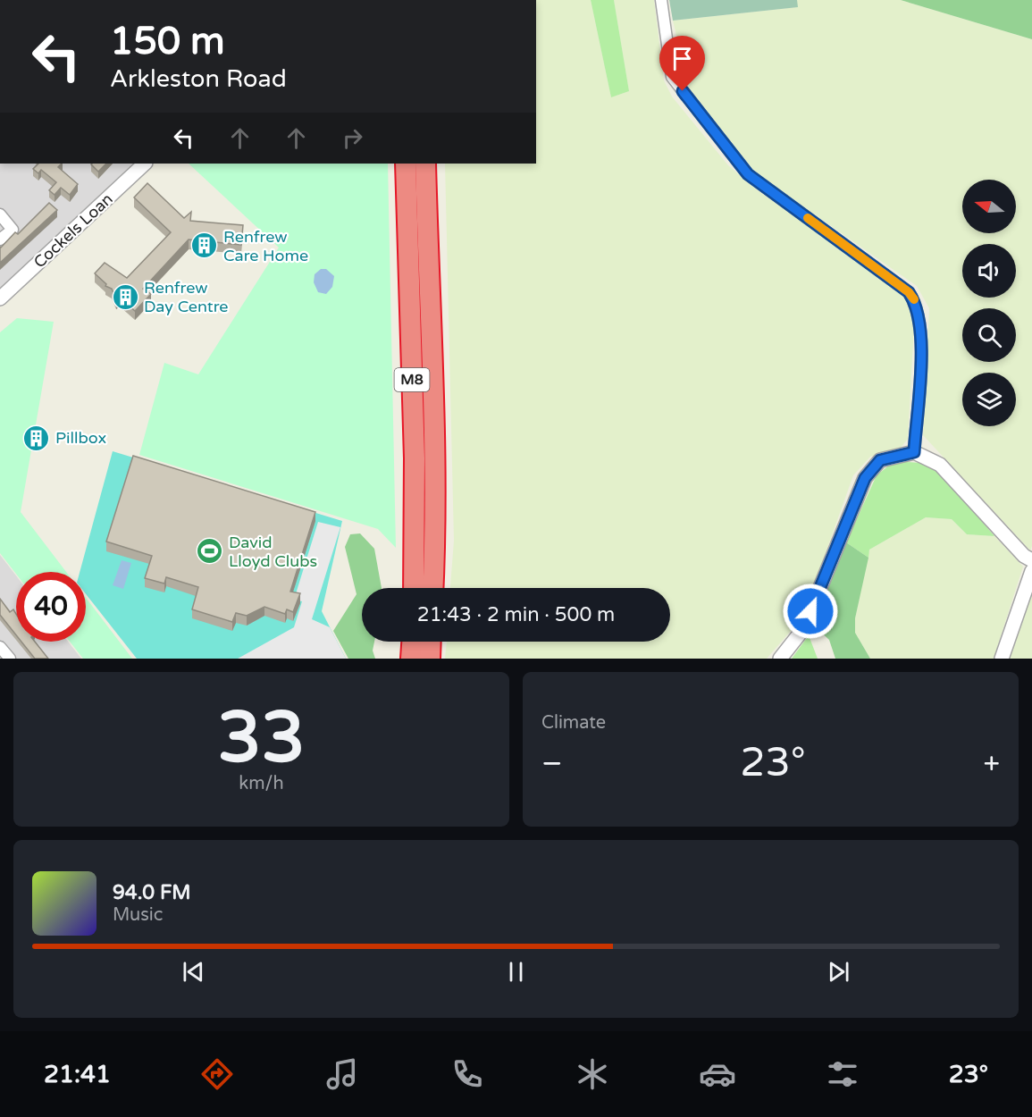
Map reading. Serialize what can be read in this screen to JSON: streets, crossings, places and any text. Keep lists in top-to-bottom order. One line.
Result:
{"streets":{"highway":["M8"],"street":["Cockels Loan"]},"places":{"building":["Renfrew Care Home","Renfrew Day Centre","Pillbox"],"sports":["David Lloyd Clubs"]},"north":"left","page":{"turn":["150 m","Arkleston Road"],"limit":"40","trip":"21:43 · 2 min · 500 m","tile":[["33","km/h"],"Climate"],"heat":["−","23°","+"],"song":["94.0 FM","Music"],"tabs":["21:41","23°"]}}
